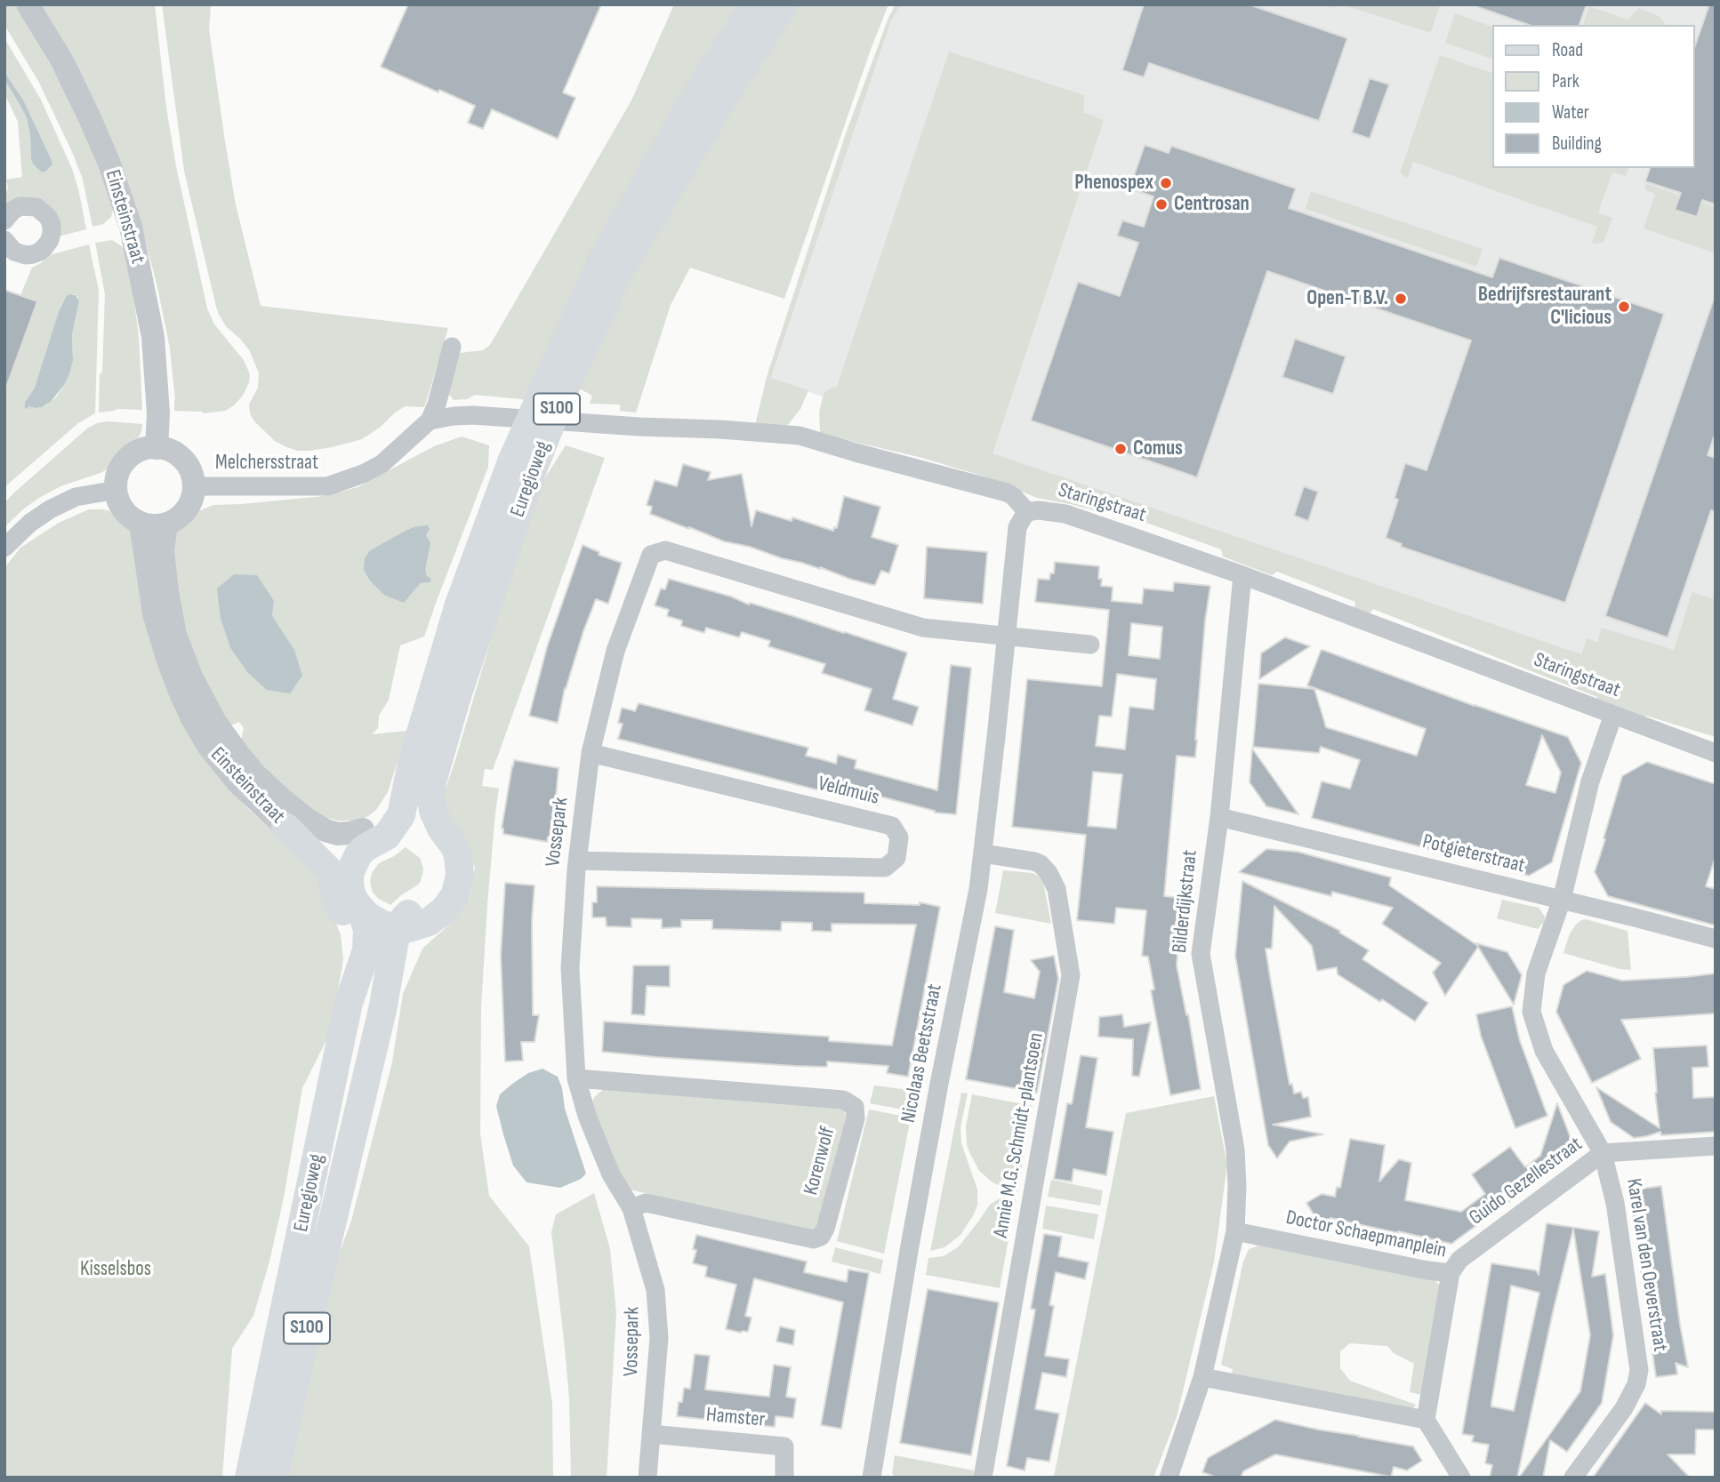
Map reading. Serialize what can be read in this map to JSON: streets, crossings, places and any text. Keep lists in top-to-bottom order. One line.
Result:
{"streets":{"main road":["S100","Euregioweg"],"street":["Einsteinstraat","Melchersstraat","Staringstraat","Veldmuis","Vossepark","Potgieterstraat","Bilderdijkstraat","Nicolaas Beetsstraat","Annie M.G. Schmidt-plantsoen","Korenwolf","Guido Gezellestraat","Doctor Schaepmanplein","Karel van den Oeverstraat","Hamster"]},"crossings":[["Einsteinstraat","Melchersstraat"],["Einsteinstraat","Euregioweg"],["Melchersstraat","Staringstraat"],["Staringstraat","Bilderdijkstraat"],["Staringstraat","Nicolaas Beetsstraat"],["Staringstraat","Karel van den Oeverstraat"],["Veldmuis","Vossepark"],["Vossepark","Nicolaas Beetsstraat"],["Vossepark","Korenwolf"],["Vossepark","Hamster"],["Potgieterstraat","Bilderdijkstraat"],["Potgieterstraat","Karel van den Oeverstraat"],["Bilderdijkstraat","Doctor Schaepmanplein"],["Nicolaas Beetsstraat","Annie M.G. Schmidt-plantsoen"],["Guido Gezellestraat","Doctor Schaepmanplein"],["Guido Gezellestraat","Karel van den Oeverstraat"]],"parks":["Kisselsbos"],"places":["Phenospex","Centrosan","Open-T B.V.","Bedrijfsrestaurant C'licious","Comus"],"legend":["Road","Park","Water","Building"]}
